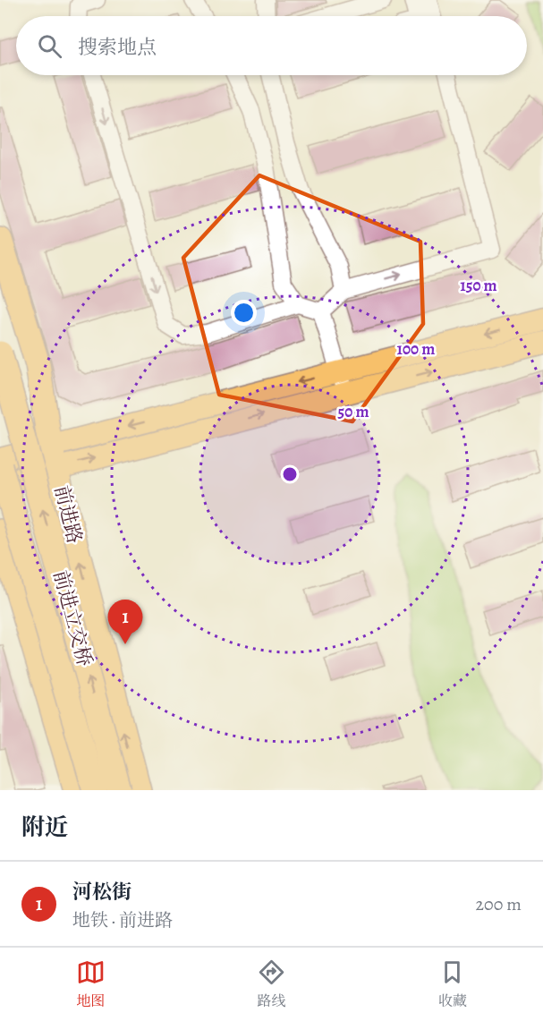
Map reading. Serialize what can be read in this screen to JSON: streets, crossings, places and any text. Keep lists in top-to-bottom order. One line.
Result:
{"streets":{"highway":["前进路","前进立交桥"]},"page":{"search":"搜索地点","pins":"1","heading":"附近","list":[{"mark":"1","name":"河松街","note":"地铁 · 前进路","value":"200 m"}],"nav":["地图","路线","收藏"]},"rings":["150 m","100 m","50 m"]}
